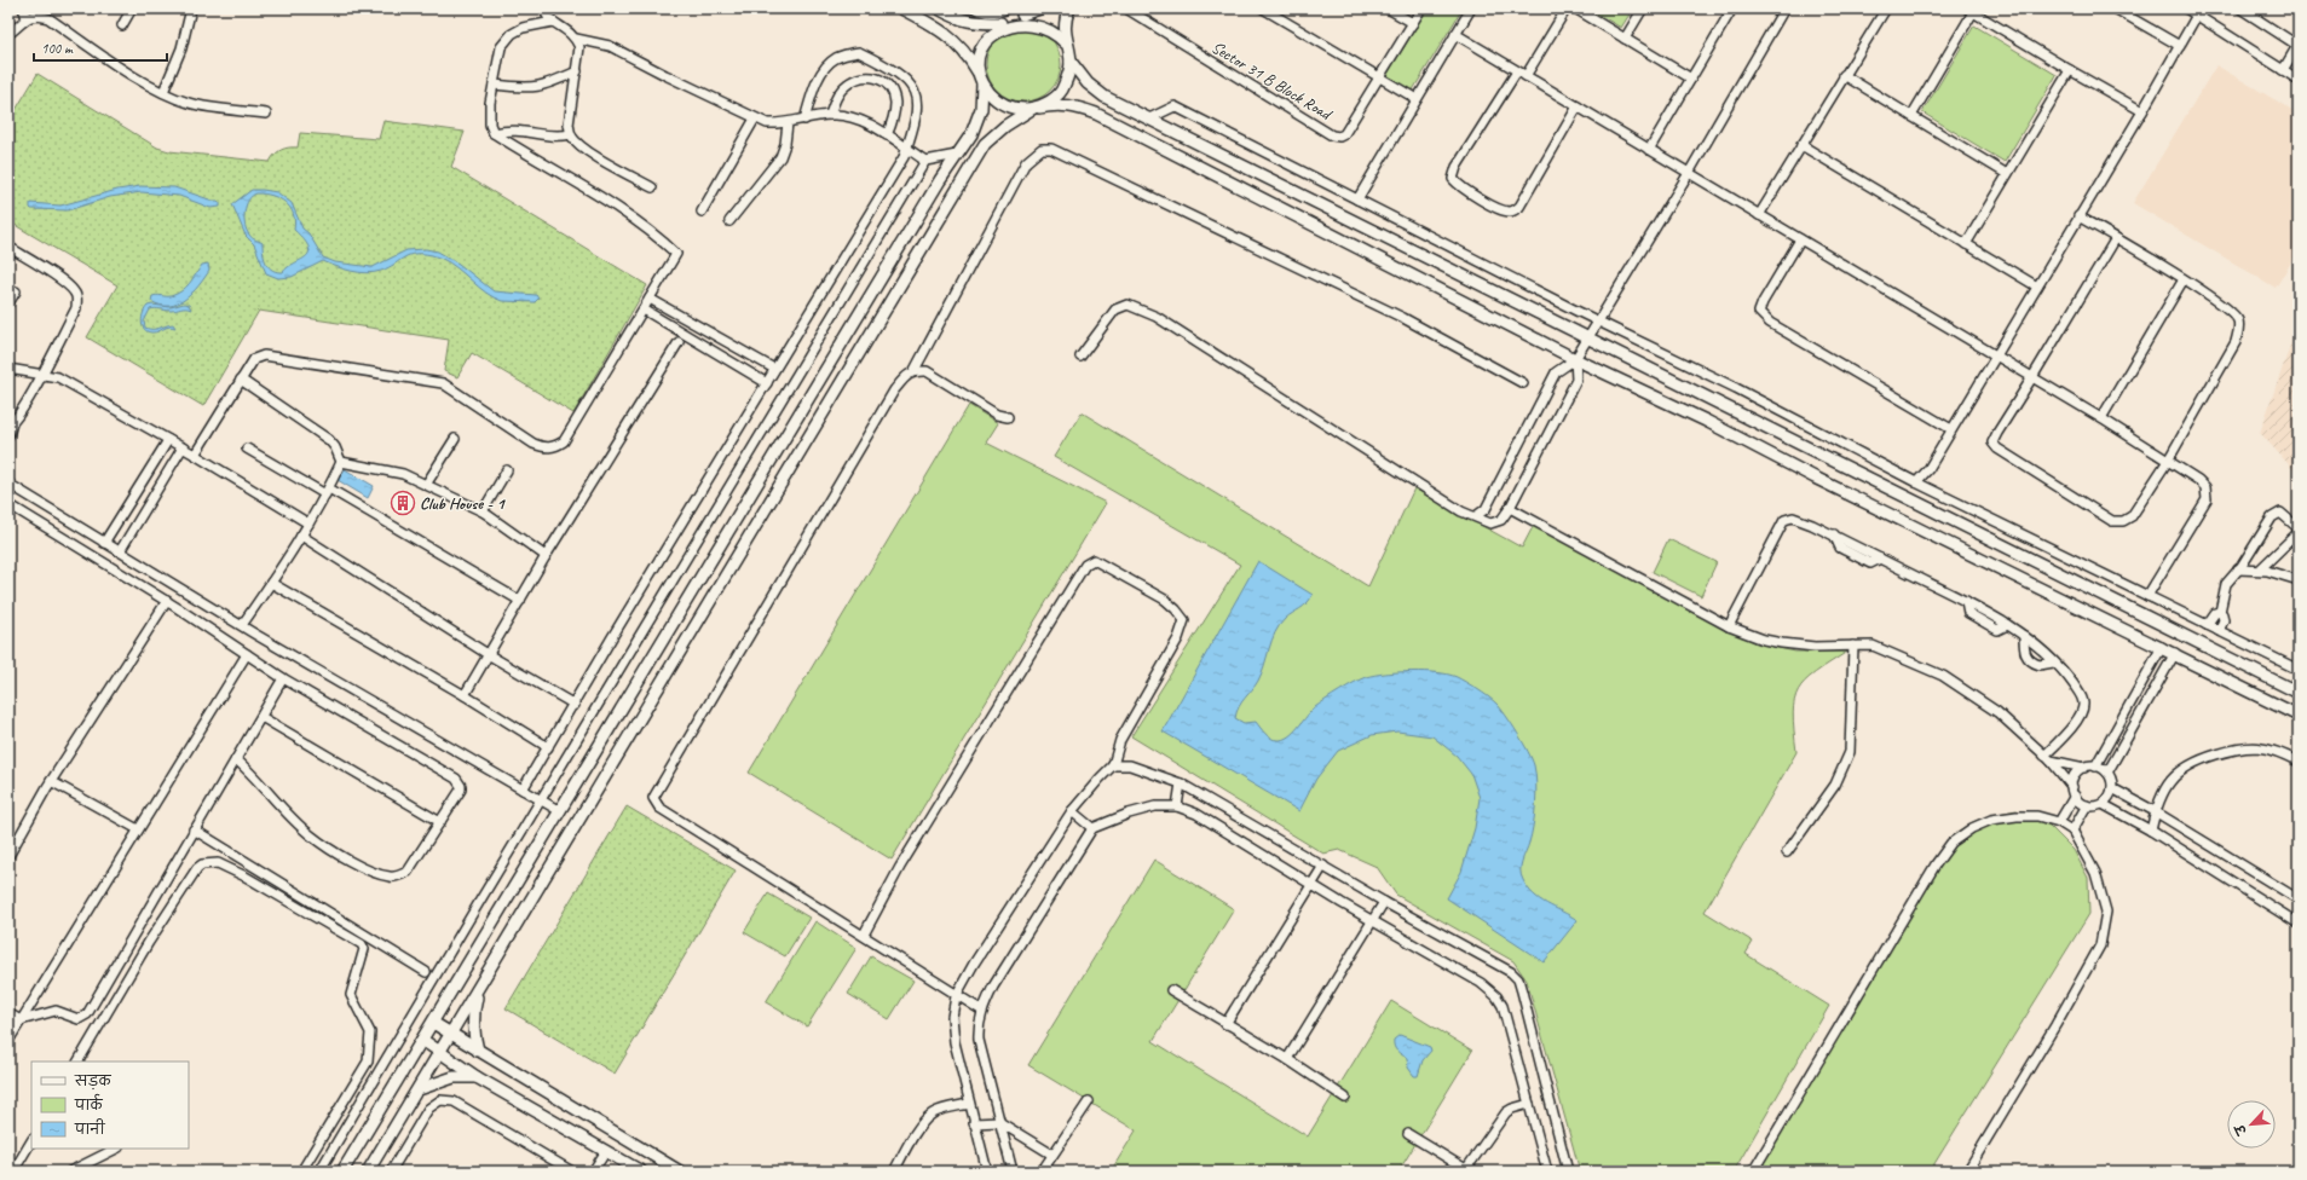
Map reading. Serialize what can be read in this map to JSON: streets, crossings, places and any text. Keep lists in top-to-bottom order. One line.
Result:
{"streets":{"street":["Sector 31 B Block Road"]},"places":{"building":["Club House - 1"]},"legend":["सड़क","पार्क","पानी"],"scale_bar":"100 m","north":"bottom left"}
